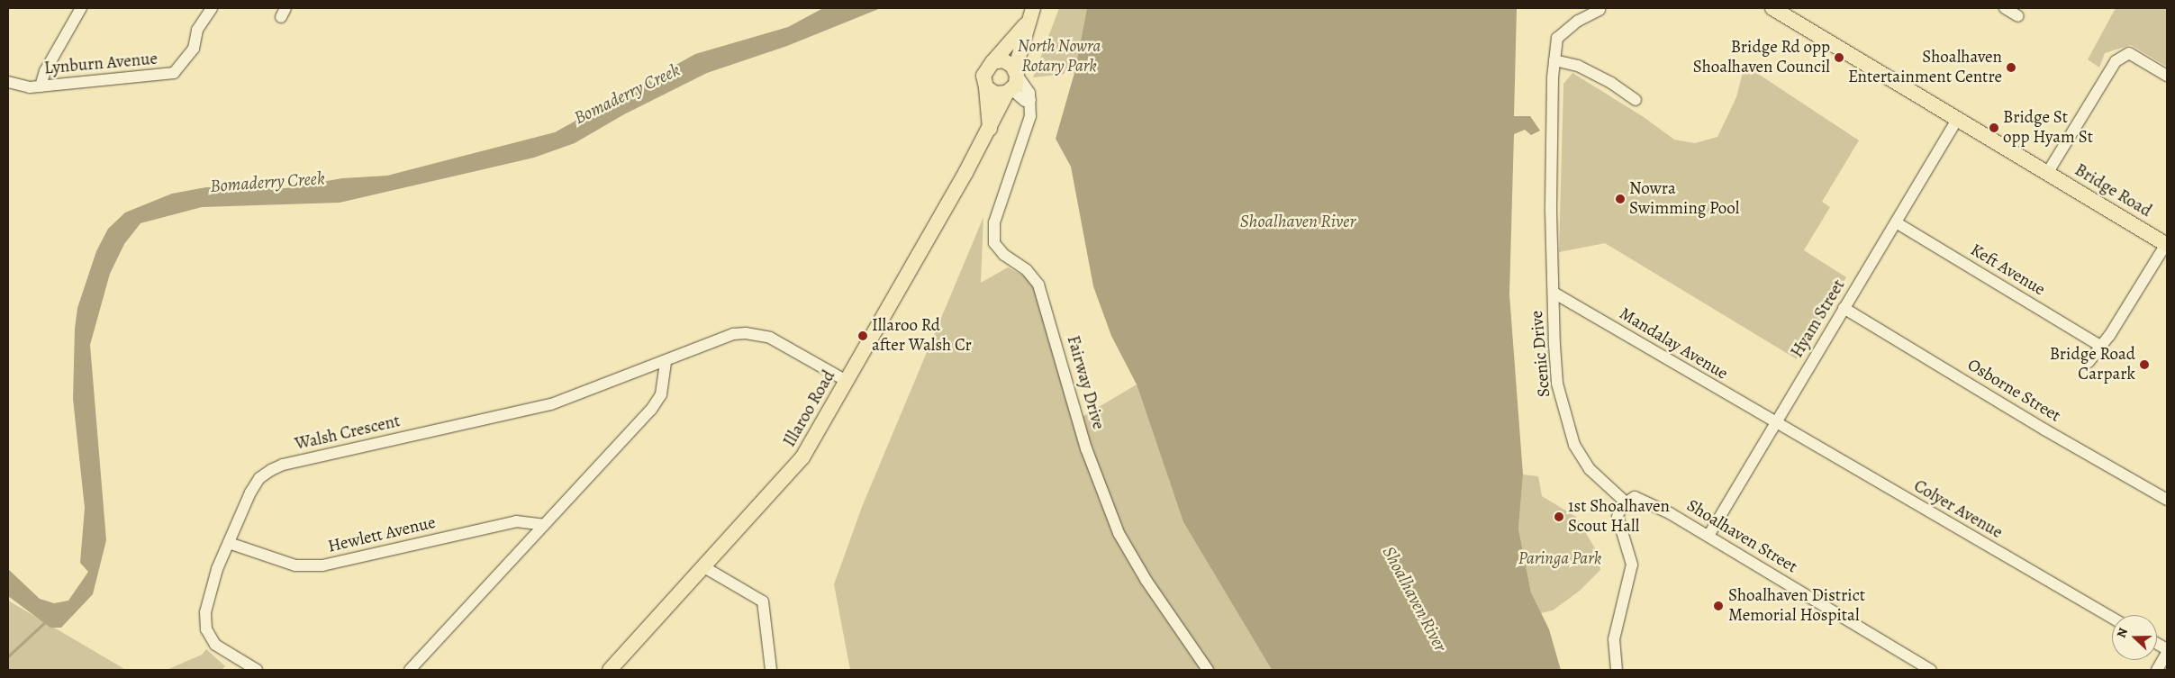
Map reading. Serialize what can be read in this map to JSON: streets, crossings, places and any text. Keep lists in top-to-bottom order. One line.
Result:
{"streets":{"main road":["Bridge Road","Illaroo Road"],"street":["Lynburn Avenue","Keft Avenue","Hyam Street","Mandalay Avenue","Scenic Drive","Fairway Drive","Osborne Street","Walsh Crescent","Colyer Avenue","Hewlett Avenue","Shoalhaven Street"]},"crossings":[["Bridge Road","Hyam Street"],["Keft Avenue","Hyam Street"],["Hyam Street","Mandalay Avenue"],["Hyam Street","Osborne Street"],["Hyam Street","Colyer Avenue"],["Hyam Street","Shoalhaven Street"],["Mandalay Avenue","Scenic Drive"],["Mandalay Avenue","Colyer Avenue"],["Scenic Drive","Shoalhaven Street"],["Illaroo Road","Walsh Crescent"],["Walsh Crescent","Hewlett Avenue"]],"water":["Bomaderry Creek","Shoalhaven River"],"parks":["North Nowra Rotary Park","Paringa Park"],"places":["Bridge Rd opp Shoalhaven Council","Shoalhaven Entertainment Centre","Bridge St opp Hyam St","Nowra Swimming Pool","Illaroo Rd after Walsh Cr","Bridge Road Carpark","1st Shoalhaven Scout Hall","Shoalhaven District Memorial Hospital"],"north":"left"}
